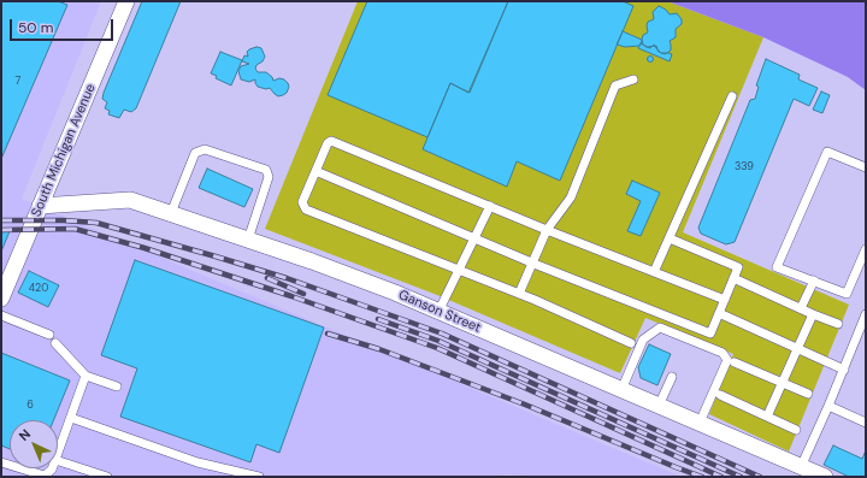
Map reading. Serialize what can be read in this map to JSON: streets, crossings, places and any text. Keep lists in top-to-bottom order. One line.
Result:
{"streets":{"street":["South Michigan Avenue","Ganson Street"]},"crossings":[["South Michigan Avenue","Ganson Street"]],"house_numbers":["7","339","420","6"],"scale_bar":"50 m","north":"top left"}
